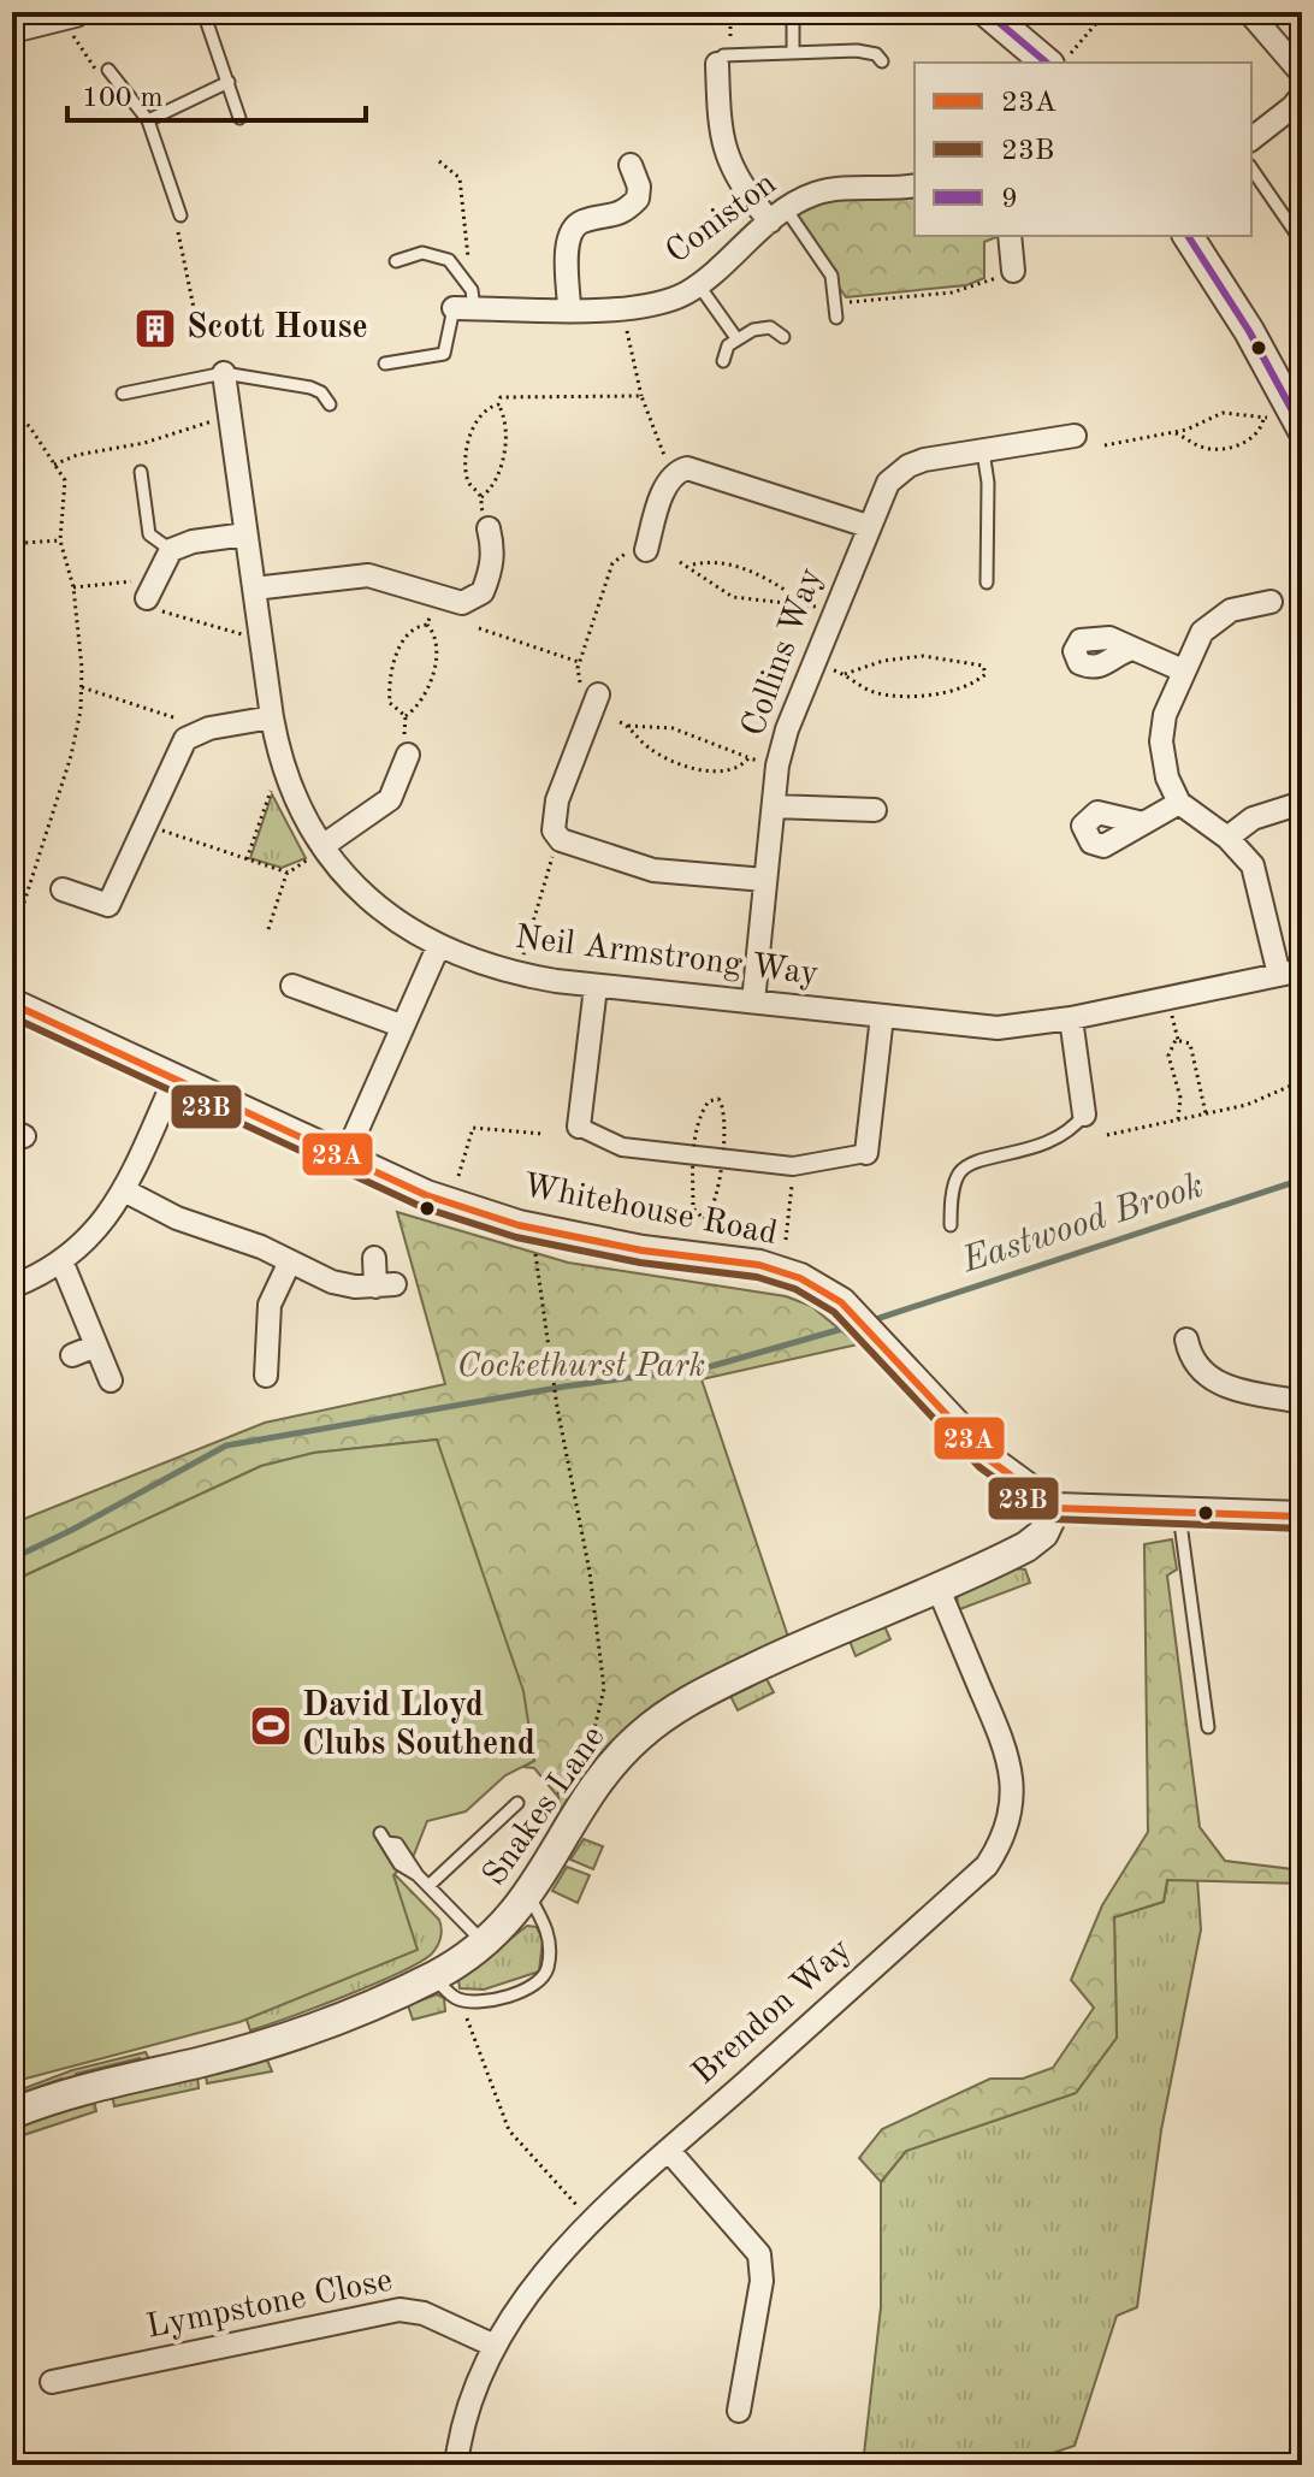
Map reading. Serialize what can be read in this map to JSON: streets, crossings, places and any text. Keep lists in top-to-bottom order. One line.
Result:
{"streets":{"street":["Coniston","Collins Way","Neil Armstrong Way","Whitehouse Road","Snakes Lane","Brendon Way","Lympstone Close"]},"crossings":[["Collins Way","Neil Armstrong Way"],["Whitehouse Road","Snakes Lane"],["Snakes Lane","Brendon Way"],["Brendon Way","Lympstone Close"]],"water":["Eastwood Brook"],"parks":["Cockethurst Park"],"places":{"building":["Scott House"],"sports":["David Lloyd Clubs Southend"]},"lines":["transit line 9","transit line 23A","transit line 23B"],"legend":["23A","23B","9"],"scale_bar":"100 m"}
